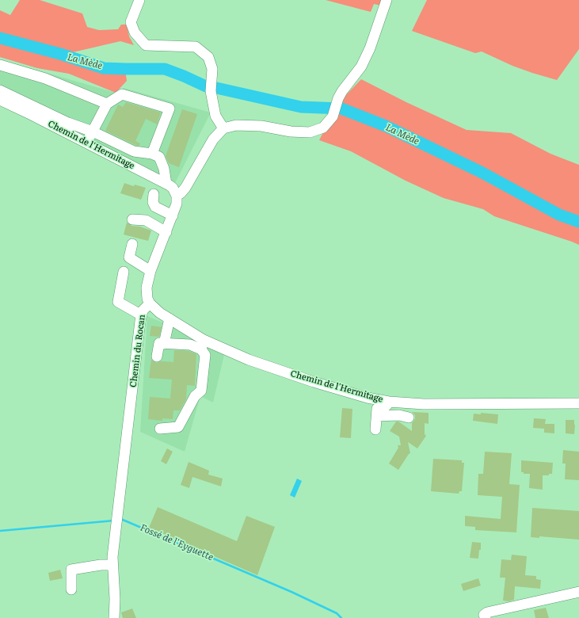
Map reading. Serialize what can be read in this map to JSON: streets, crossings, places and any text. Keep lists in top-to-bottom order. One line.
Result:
{"streets":{"street":["Chemin de l'Hermitage","Chemin du Rocan"]},"crossings":[["Chemin de l'Hermitage","Chemin du Rocan"]],"water":["La Mède","Fossé de l'Eyguette"]}
